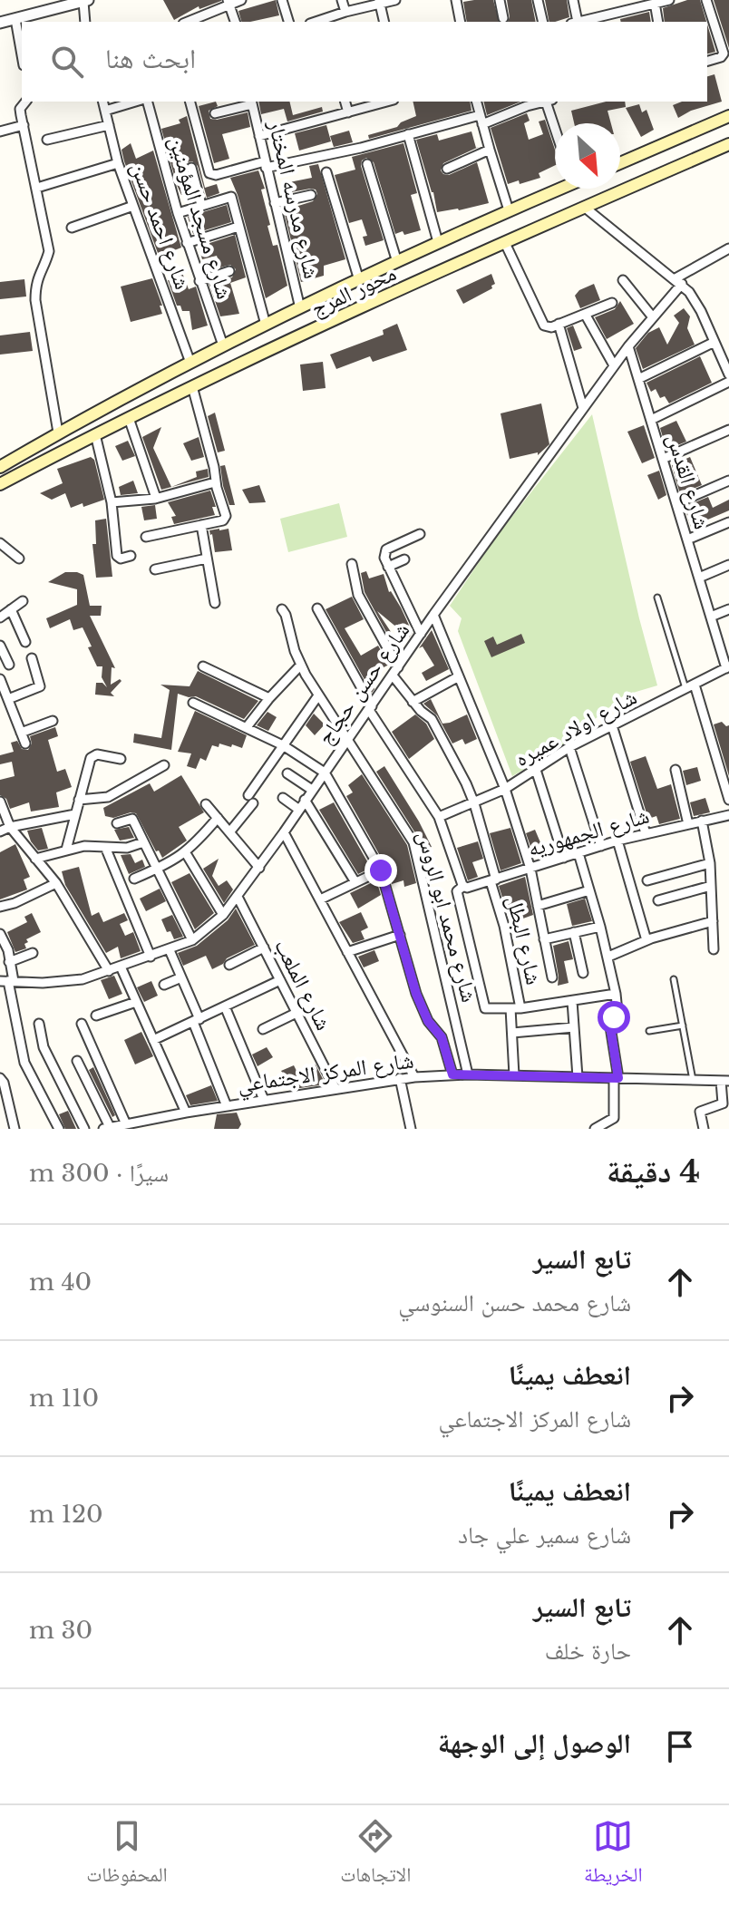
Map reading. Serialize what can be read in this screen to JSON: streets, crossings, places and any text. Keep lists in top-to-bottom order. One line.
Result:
{"streets":{"main road":["محور المرج"],"street":["شارع مدرسه المختار","شارع مسجد المؤمنين","شارع احمد حسن","شارع القدس","شارع حسن حجاج","شارع اولاد عميره","شارع الجمهوريه","شارع محمد ابو الروس","شارع البطل","شارع الملعب","شارع المركز الاجتماعي"]},"crossings":[["شارع مدرسه المختار","محور المرج"],["شارع مسجد المؤمنين","محور المرج"],["شارع احمد حسن","محور المرج"],["شارع القدس","شارع حسن حجاج"],["شارع القدس","شارع اولاد عميره"],["شارع حسن حجاج","شارع محمد ابو الروس"],["شارع حسن حجاج","شارع البطل"],["شارع حسن حجاج","شارع الملعب"],["شارع اولاد عميره","شارع البطل"],["شارع الجمهوريه","شارع البطل"],["شارع محمد ابو الروس","شارع المركز الاجتماعي"],["شارع البطل","شارع المركز الاجتماعي"],["شارع الملعب","شارع المركز الاجتماعي"]],"north":"bottom right","page":{"search":"ابحث هنا","heading":["4 دقيقة","سيرًا · 300 m"],"list":[["تابع السير","شارع محمد حسن السنوسي","40 m"],["انعطف يمينًا","شارع المركز الاجتماعي","110 m"],["انعطف يمينًا","شارع سمير علي جاد","120 m"],["تابع السير","حارة خلف","30 m"],"الوصول إلى الوجهة"],"nav":["الخريطة","الاتجاهات","المحفوظات"]}}
